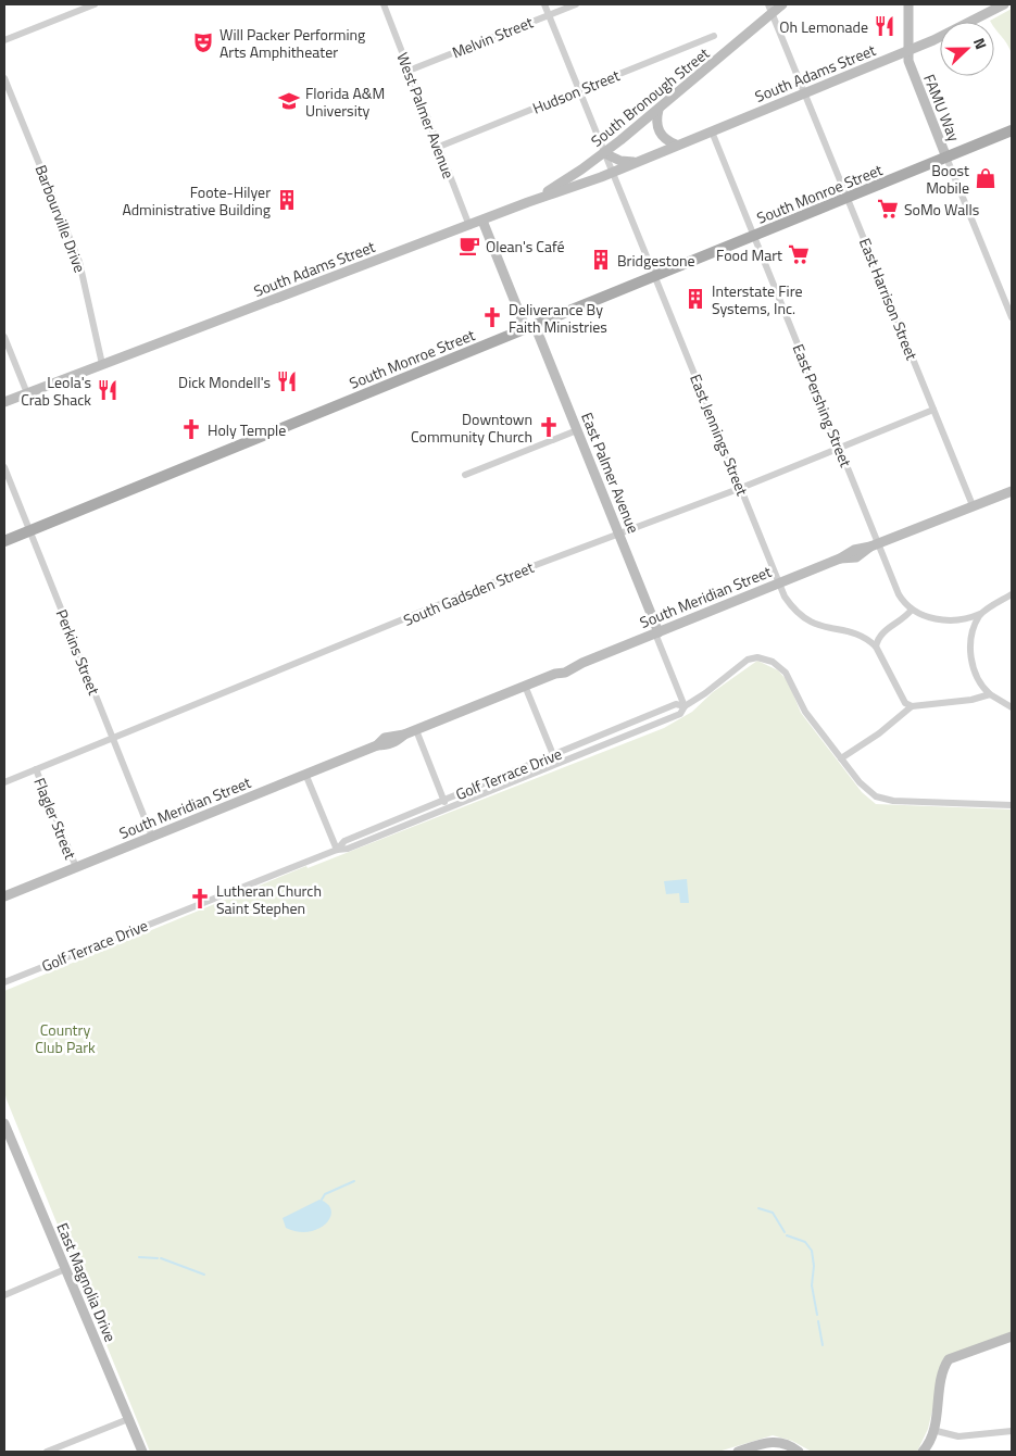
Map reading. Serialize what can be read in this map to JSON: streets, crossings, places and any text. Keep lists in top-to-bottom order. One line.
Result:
{"streets":{"main road":["South Monroe Street"],"street":["Melvin Street","South Adams Street","Hudson Street","South Bronough Street","FAMU Way","West Palmer Avenue","Barbourville Drive","East Harrison Street","East Pershing Street","East Jennings Street","East Palmer Avenue","South Gadsden Street","South Meridian Street","Perkins Street","Golf Terrace Drive","Flagler Street","East Magnolia Drive"]},"crossings":[["Melvin Street","West Palmer Avenue"],["Melvin Street","East Jennings Street"],["South Adams Street","South Bronough Street"],["South Adams Street","FAMU Way"],["South Adams Street","West Palmer Avenue"],["South Adams Street","Barbourville Drive"],["South Adams Street","East Harrison Street"],["South Adams Street","East Pershing Street"],["South Adams Street","East Jennings Street"],["South Adams Street","East Palmer Avenue"],["Hudson Street","West Palmer Avenue"],["Hudson Street","East Jennings Street"],["South Bronough Street","East Harrison Street"],["South Bronough Street","East Jennings Street"],["FAMU Way","South Monroe Street"],["South Monroe Street","East Harrison Street"],["South Monroe Street","East Pershing Street"],["South Monroe Street","East Jennings Street"],["South Monroe Street","East Palmer Avenue"],["South Monroe Street","Perkins Street"],["East Harrison Street","South Gadsden Street"],["East Harrison Street","South Meridian Street"],["East Pershing Street","South Gadsden Street"],["East Pershing Street","South Meridian Street"],["East Jennings Street","South Gadsden Street"],["East Jennings Street","South Meridian Street"],["East Palmer Avenue","South Gadsden Street"],["East Palmer Avenue","South Meridian Street"],["East Palmer Avenue","Golf Terrace Drive"],["South Gadsden Street","Perkins Street"],["South Gadsden Street","Flagler Street"],["South Meridian Street","Perkins Street"],["South Meridian Street","Flagler Street"]],"parks":["Country Club Park"],"places":{"restaurant":["Oh Lemonade","Dick Mondell's","Leola's Crab Shack"],"theatre":["Will Packer Performing Arts Amphitheater"],"school or university":["Florida A&M University"],"shop":["Boost Mobile"],"building":["Foote-Hilyer Administrative Building","Bridgestone","Interstate Fire Systems, Inc."],"supermarket":["SoMo Walls","Food Mart"],"cafe":["Olean's Café"],"church":["Deliverance By Faith Ministries","Downtown Community Church","Holy Temple","Lutheran Church Saint Stephen"]},"north":"right"}
